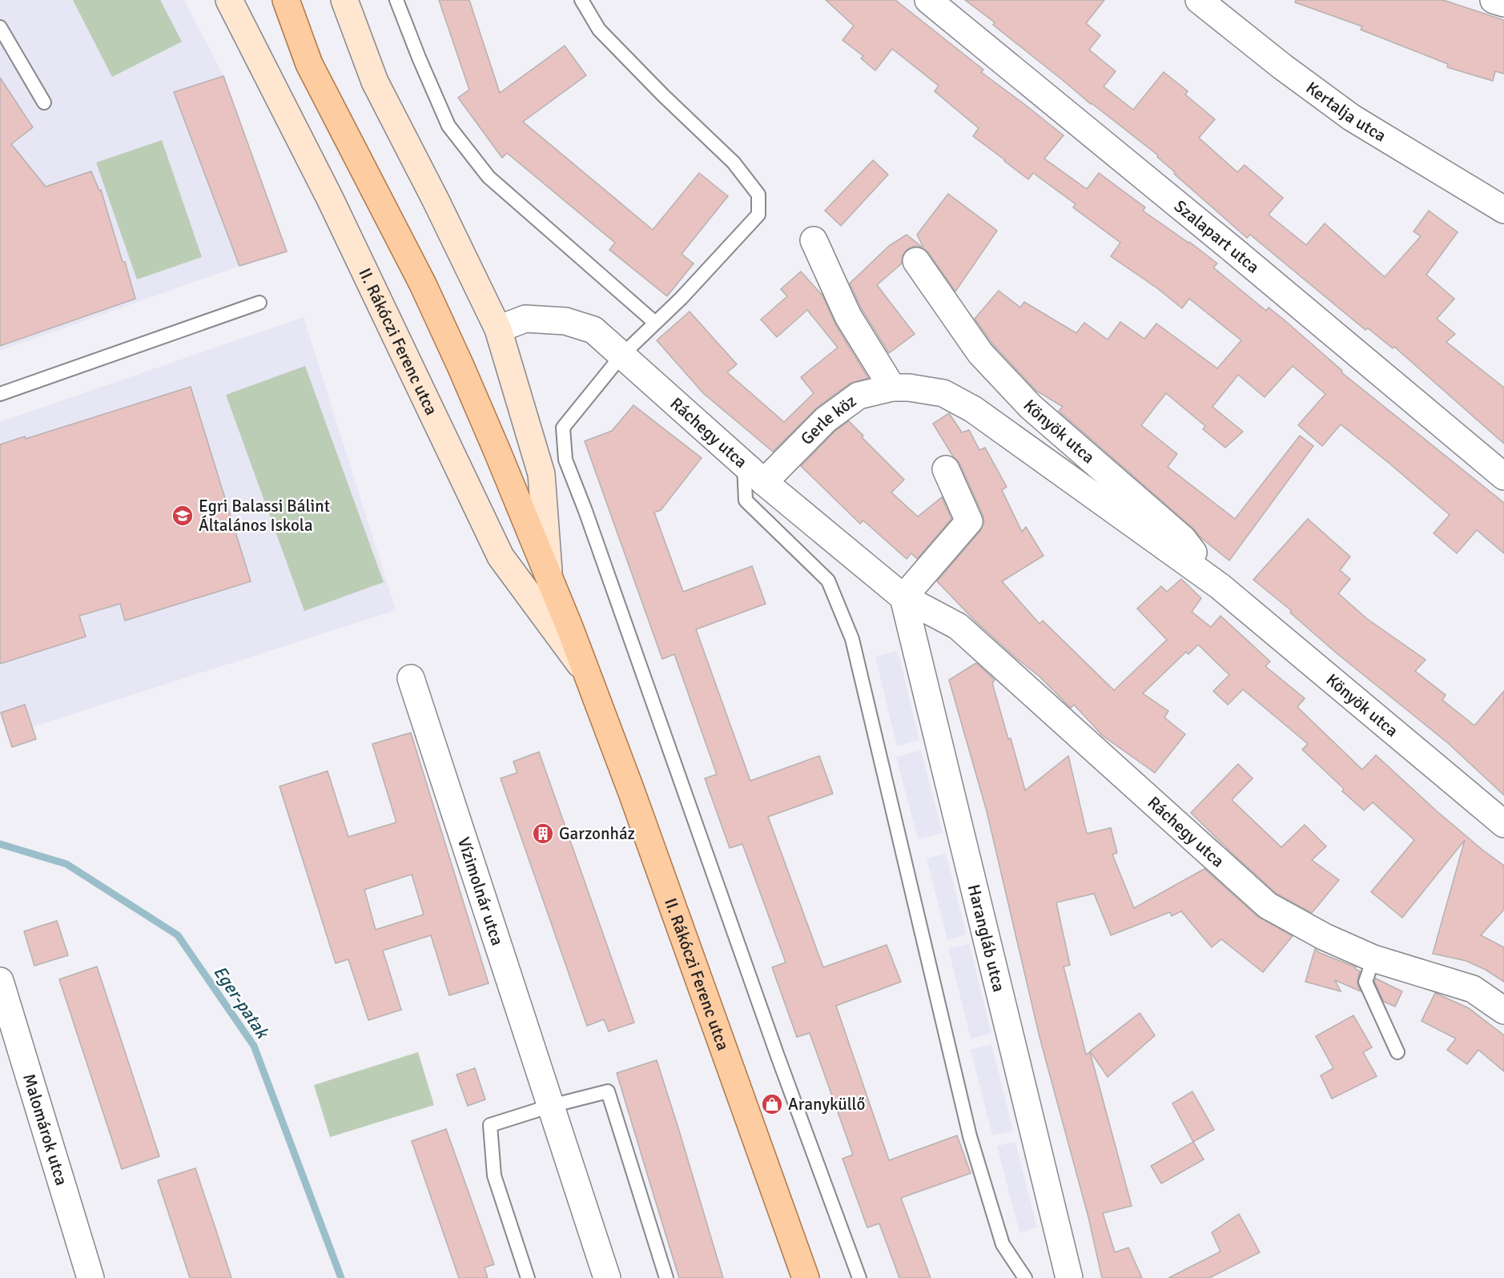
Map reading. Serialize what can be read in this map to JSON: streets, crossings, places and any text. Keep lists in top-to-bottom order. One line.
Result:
{"streets":{"main road":["II. Rákóczi Ferenc utca"],"street":["Kertalja utca","Szalapart utca","Gerle köz","Könyök utca","Ráchegy utca","Vízimolnár utca","Harangláb utca","Malomárok utca"]},"crossings":[["II. Rákóczi Ferenc utca","Ráchegy utca"],["Gerle köz","Könyök utca"],["Gerle köz","Ráchegy utca"],["Ráchegy utca","Harangláb utca"]],"water":["Eger-patak"],"places":{"school or university":["Egri Balassi Bálint Általános Iskola"],"building":["Garzonház"],"shop":["Aranyküllő"]}}
